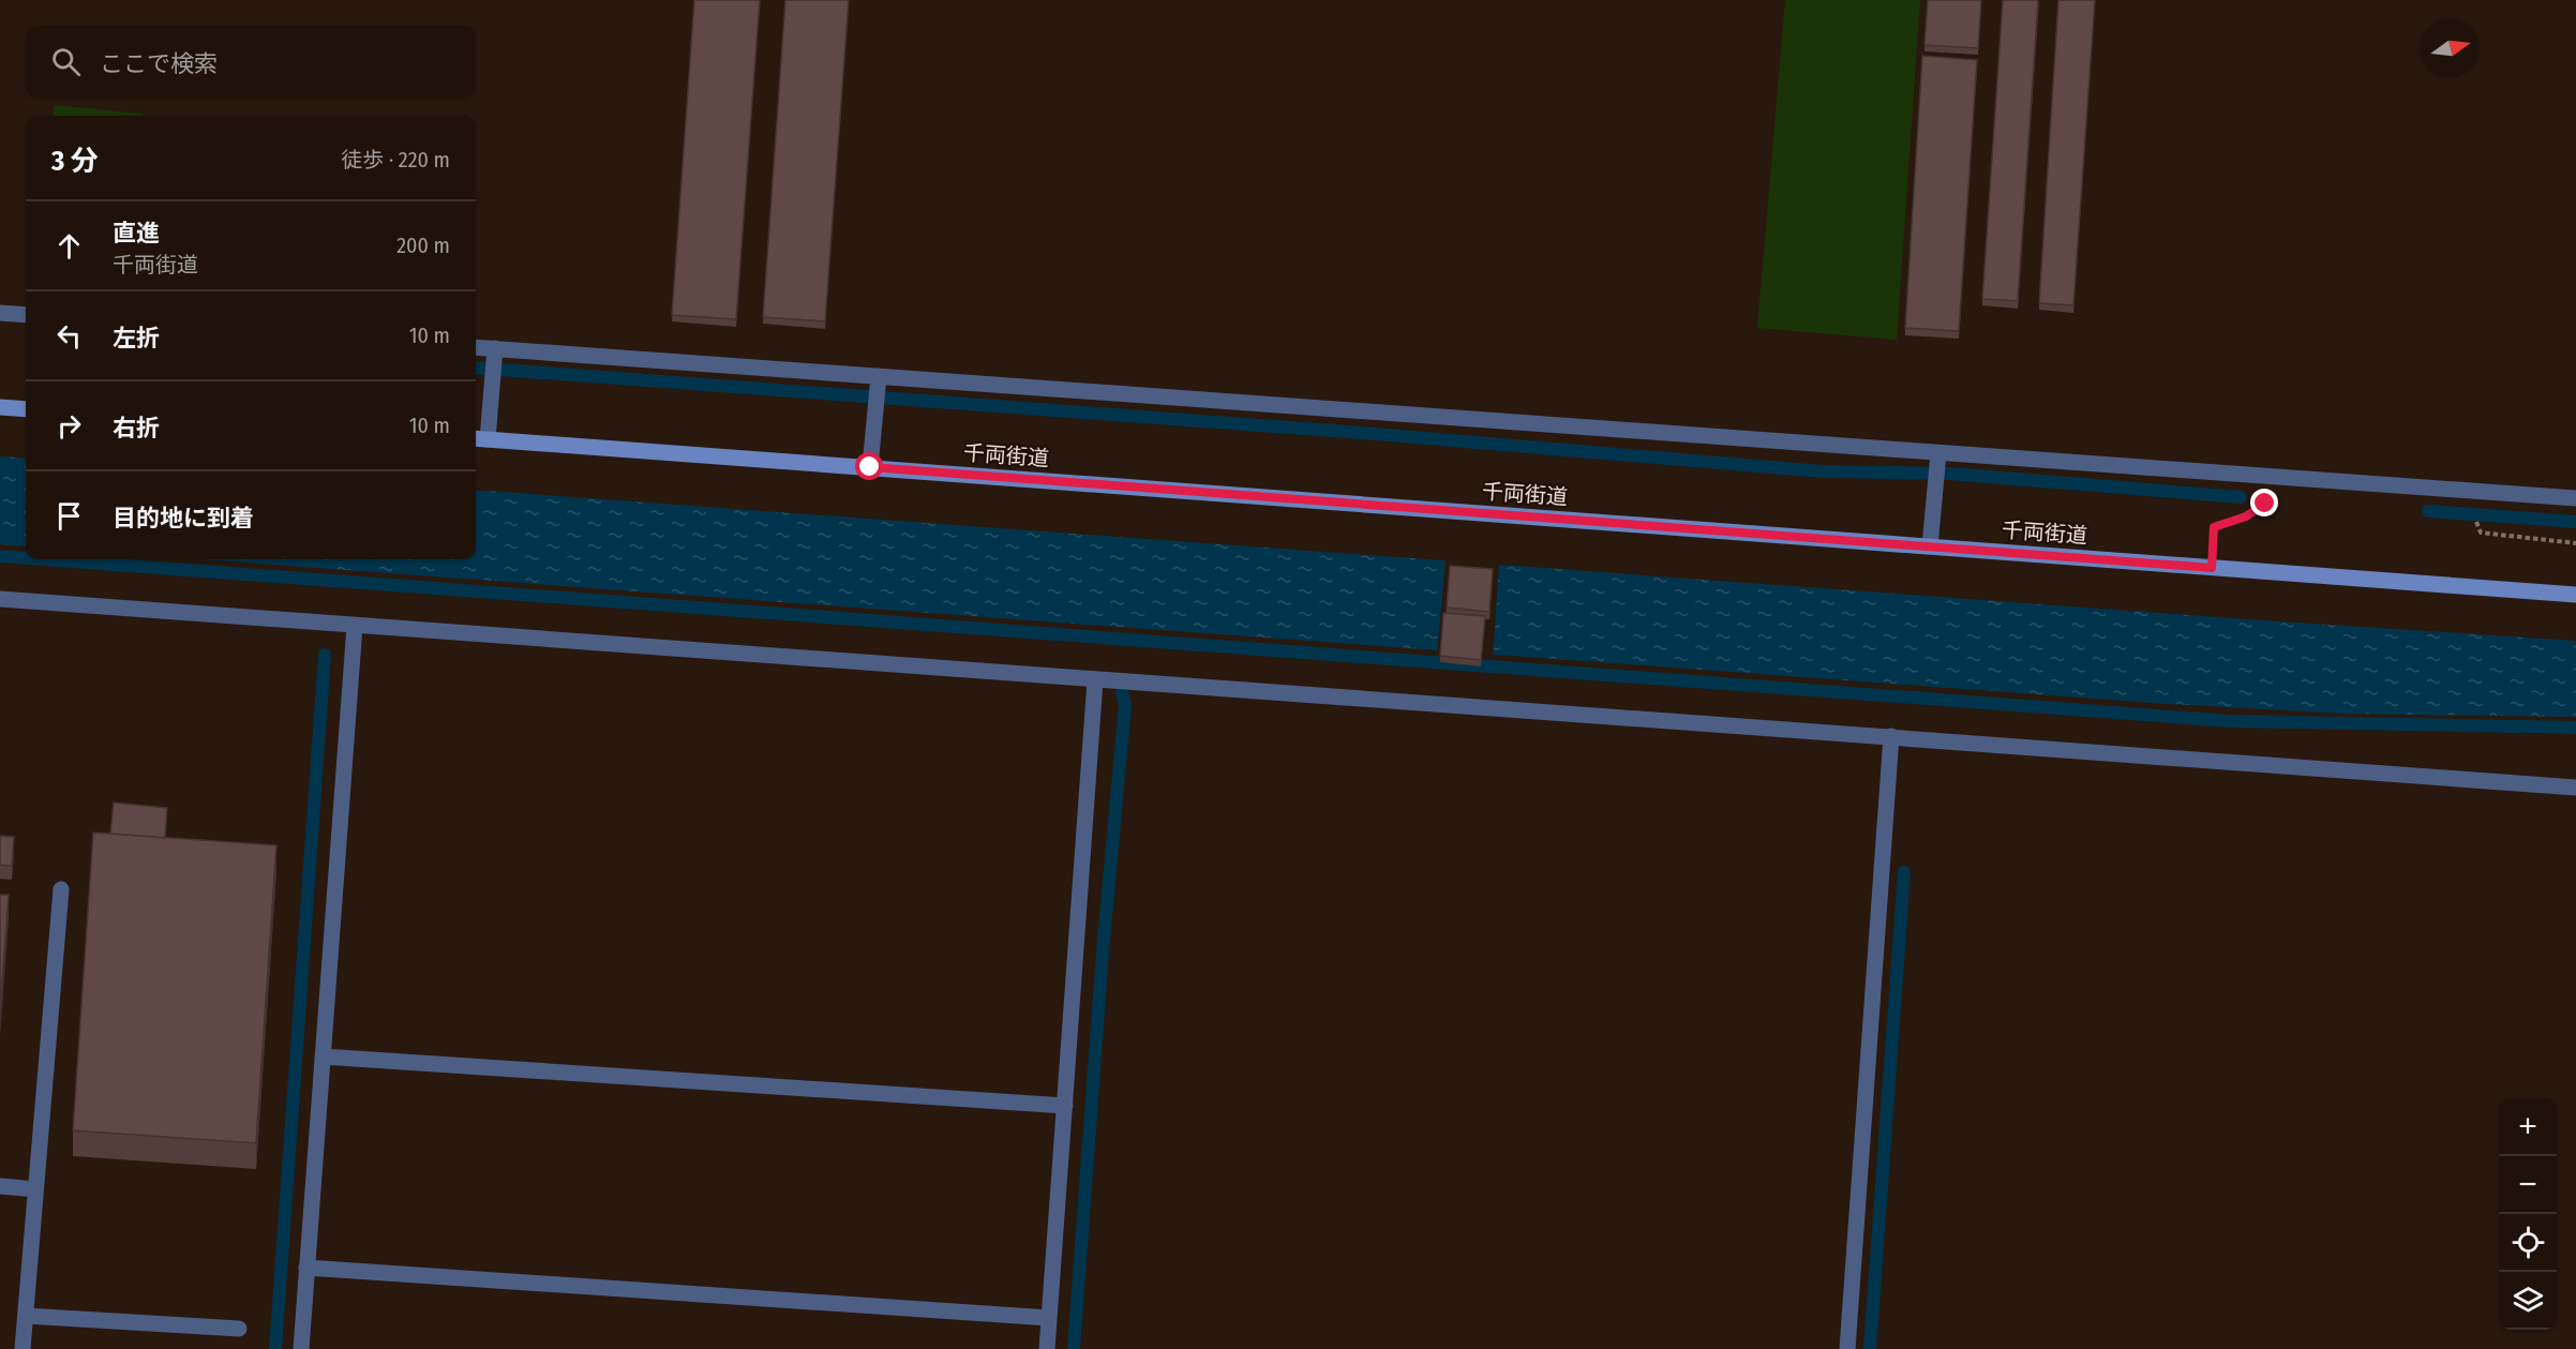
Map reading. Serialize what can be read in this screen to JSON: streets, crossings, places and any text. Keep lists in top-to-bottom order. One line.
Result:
{"streets":{"street":["千両街道"]},"north":"right","page":{"search":"ここで検索","heading":["3 分","徒歩 · 220 m"],"list":[["直進","千両街道","200 m"],["左折","10 m"],["右折","10 m"],"目的地に到着"],"map_buttons":["+","−"]}}
